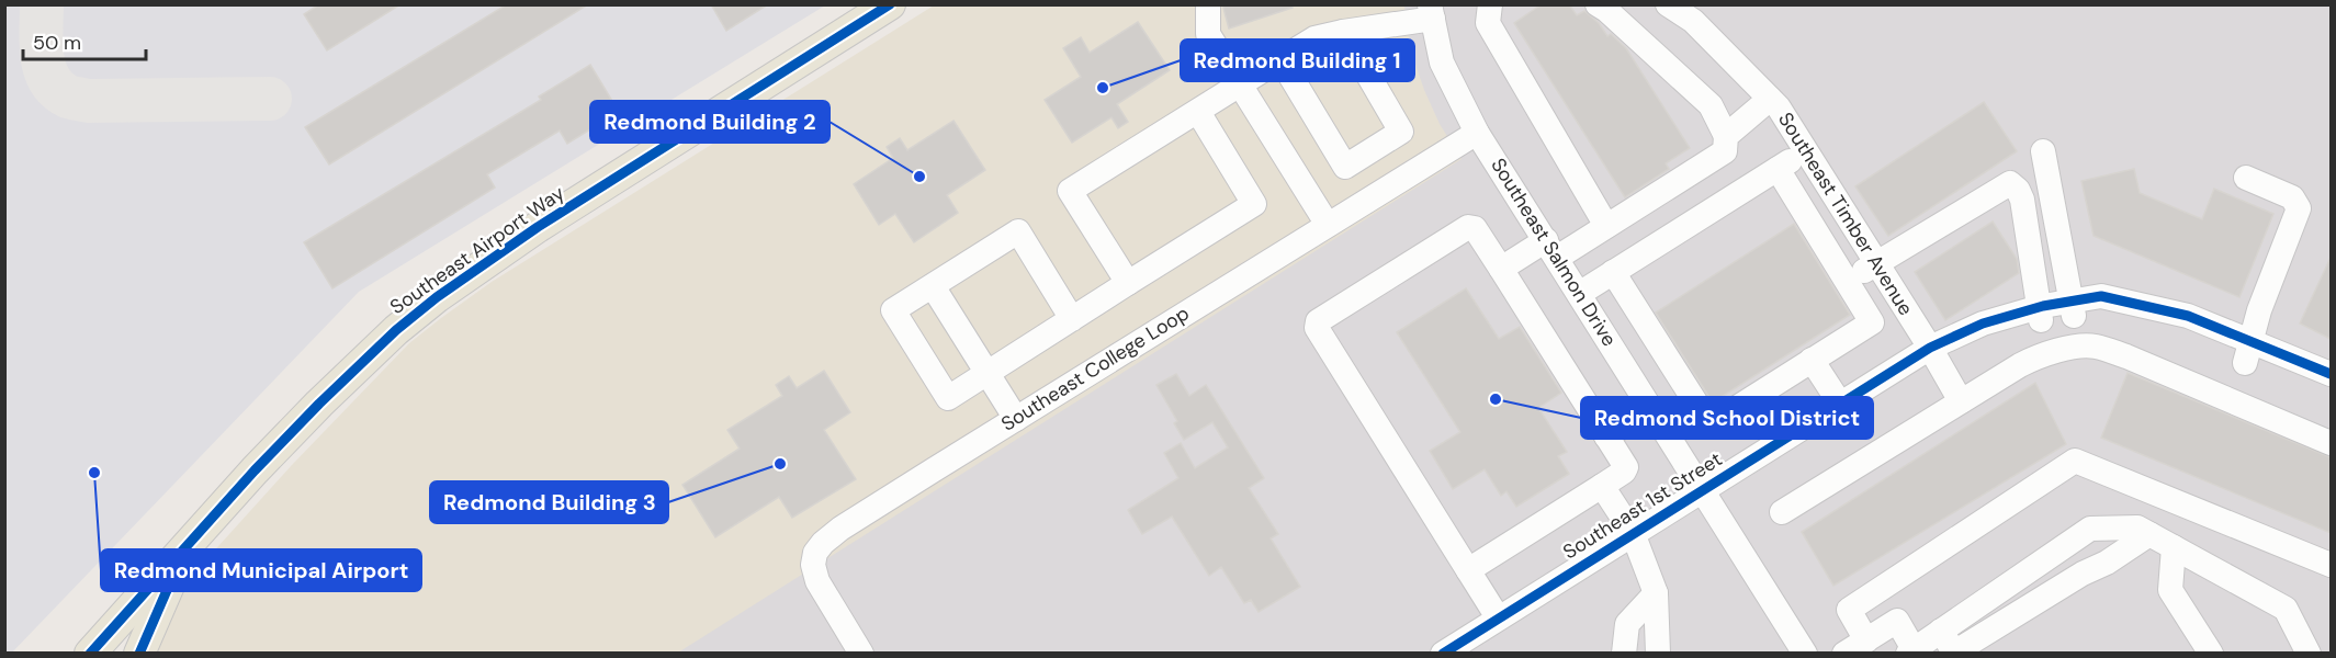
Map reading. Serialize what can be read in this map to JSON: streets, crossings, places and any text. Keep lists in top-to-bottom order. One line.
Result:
{"streets":{"main road":["Southeast Airport Way"],"street":["Southeast Timber Avenue","Southeast Salmon Drive","Southeast College Loop","Southeast 1st Street"]},"crossings":[["Southeast Timber Avenue","Southeast 1st Street"],["Southeast Salmon Drive","Southeast College Loop"],["Southeast Salmon Drive","Southeast 1st Street"]],"places":["Redmond Building 1","Redmond Building 2","Redmond School District","Redmond Building 3","Redmond Municipal Airport"],"scale_bar":"50 m"}
